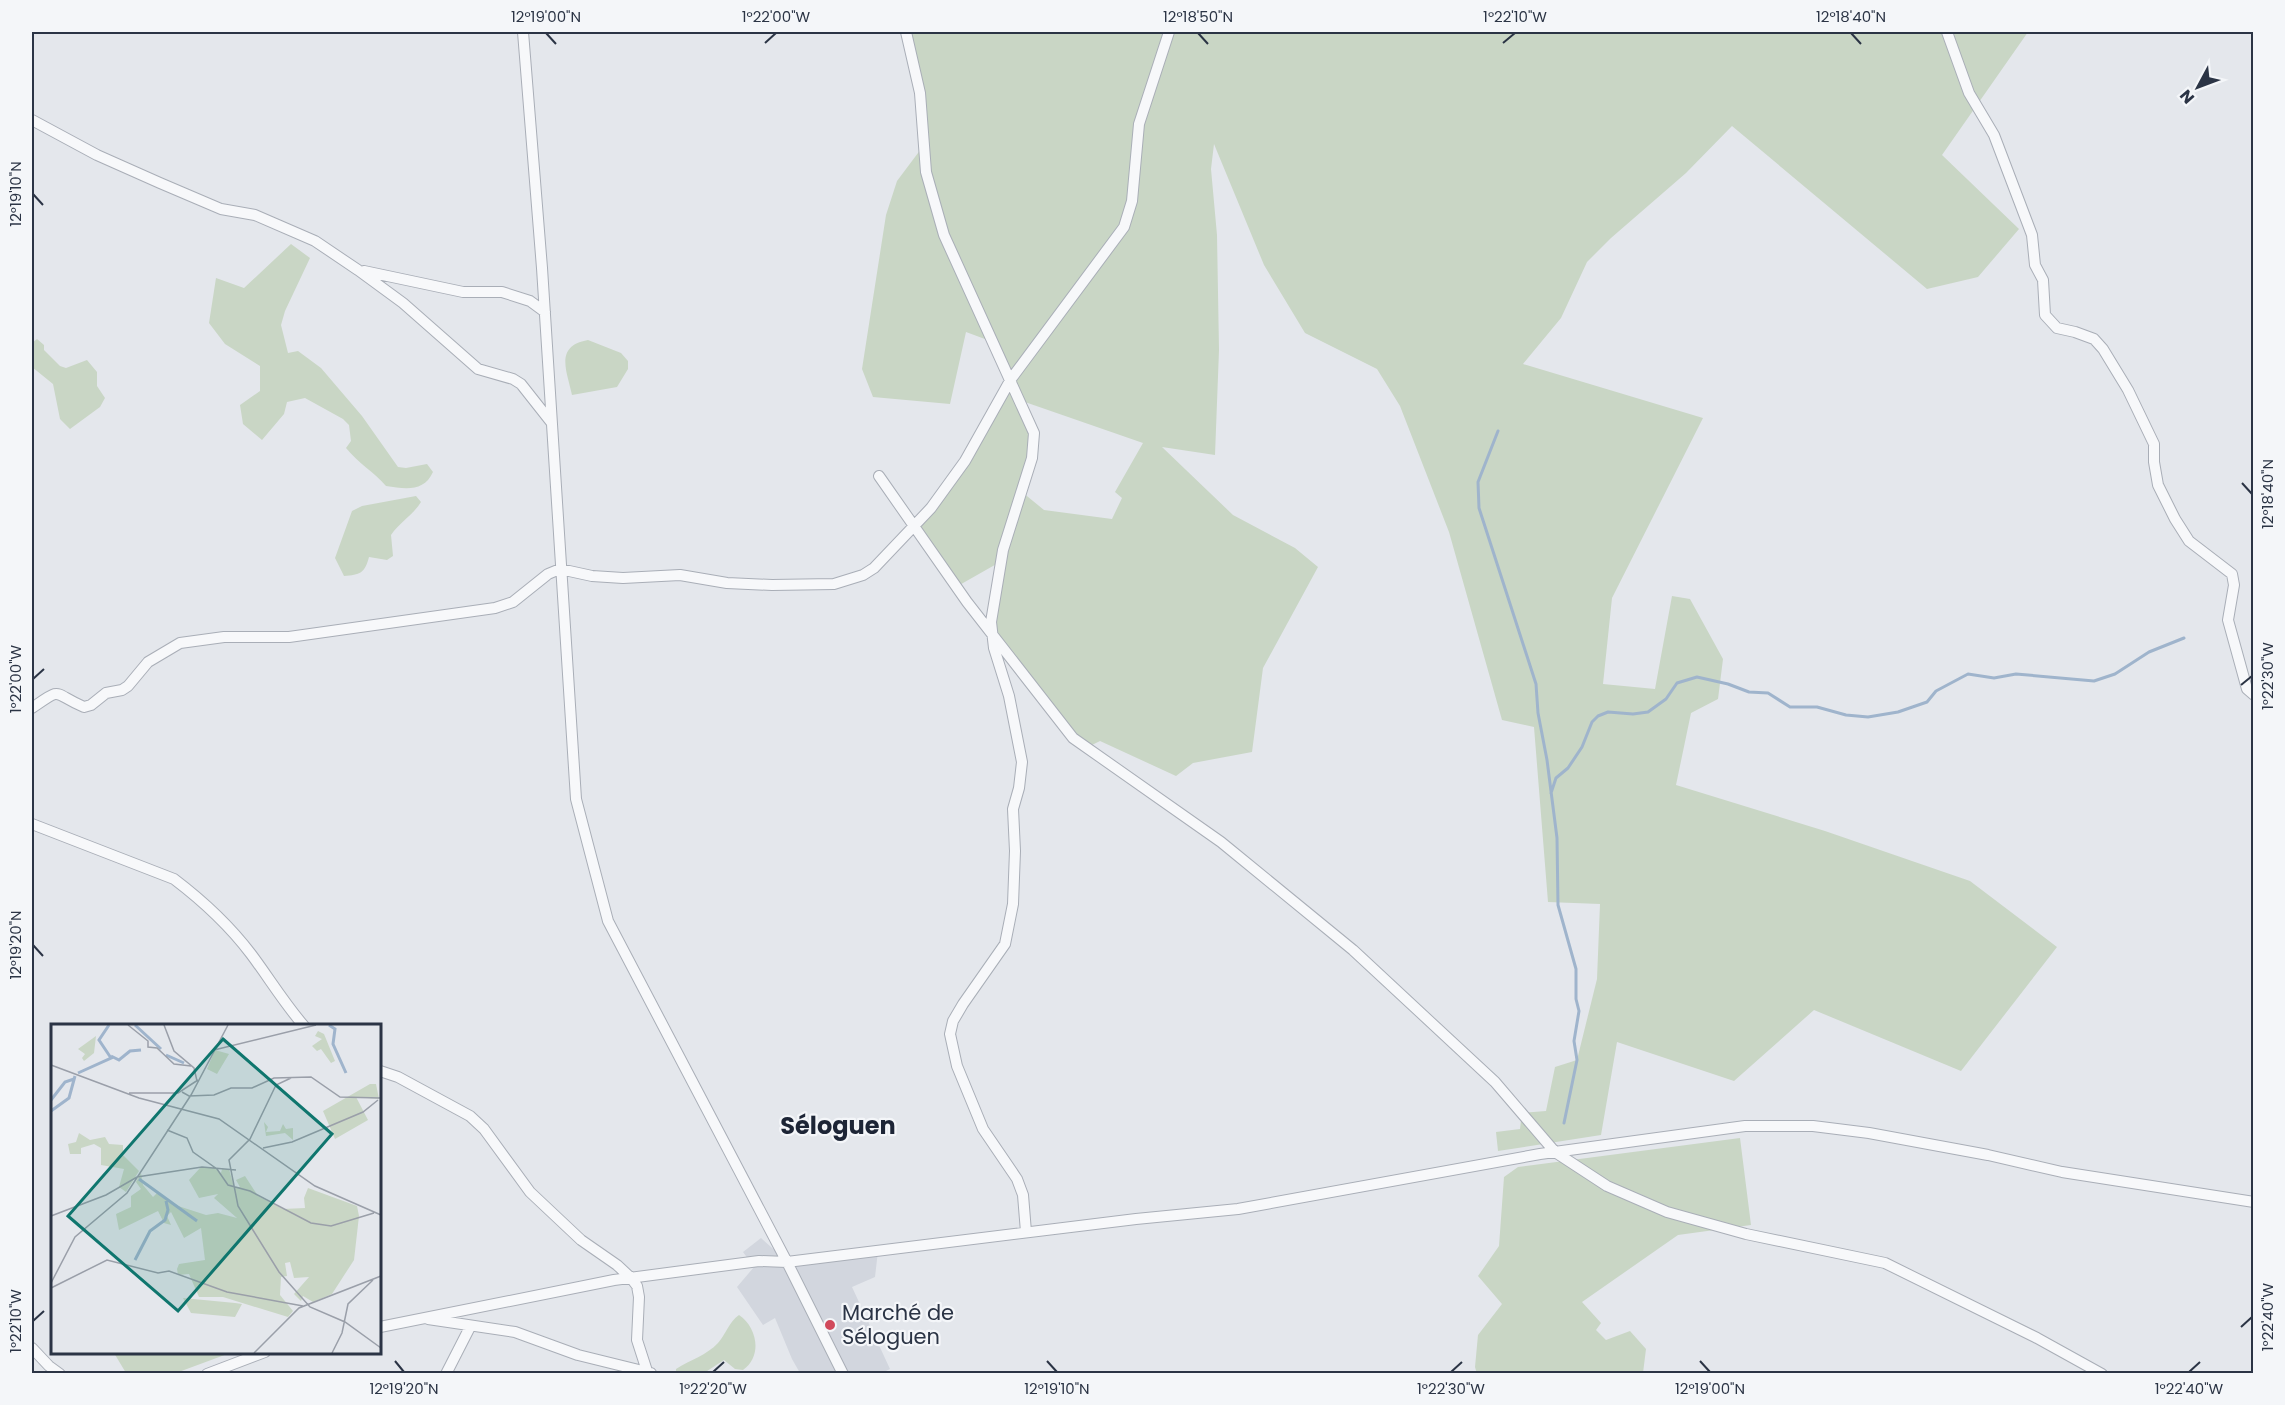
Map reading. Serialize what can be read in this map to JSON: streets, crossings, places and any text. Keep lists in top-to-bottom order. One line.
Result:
{"districts":["Séloguen"],"places":["Marché de Séloguen"],"north":"bottom left","coordinates":["12°19'00\"N","1°22'00\"W","12°18'50\"N","1°22'10\"W","12°18'40\"N","12°19'10\"N","1°22'30\"W","12°19'20\"N","1°22'40\"W","1°22'20\"W"]}
